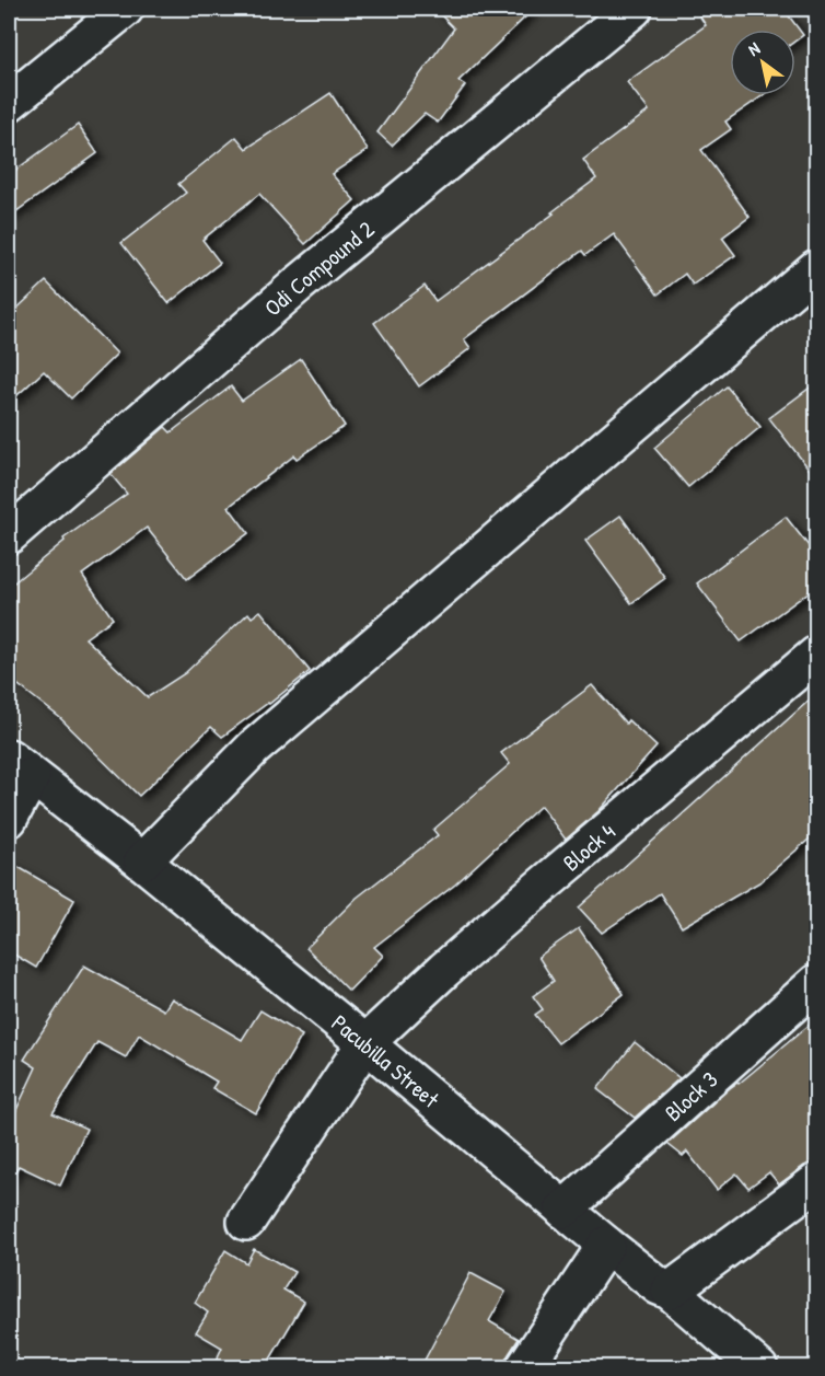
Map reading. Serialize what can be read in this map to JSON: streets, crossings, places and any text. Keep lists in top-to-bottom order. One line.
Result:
{"streets":{"street":["Odi Compound 2","Block 4","Pacubilla Street","Block 3"]},"crossings":[["Block 4","Pacubilla Street"],["Pacubilla Street","Block 3"]],"north":"top left"}
